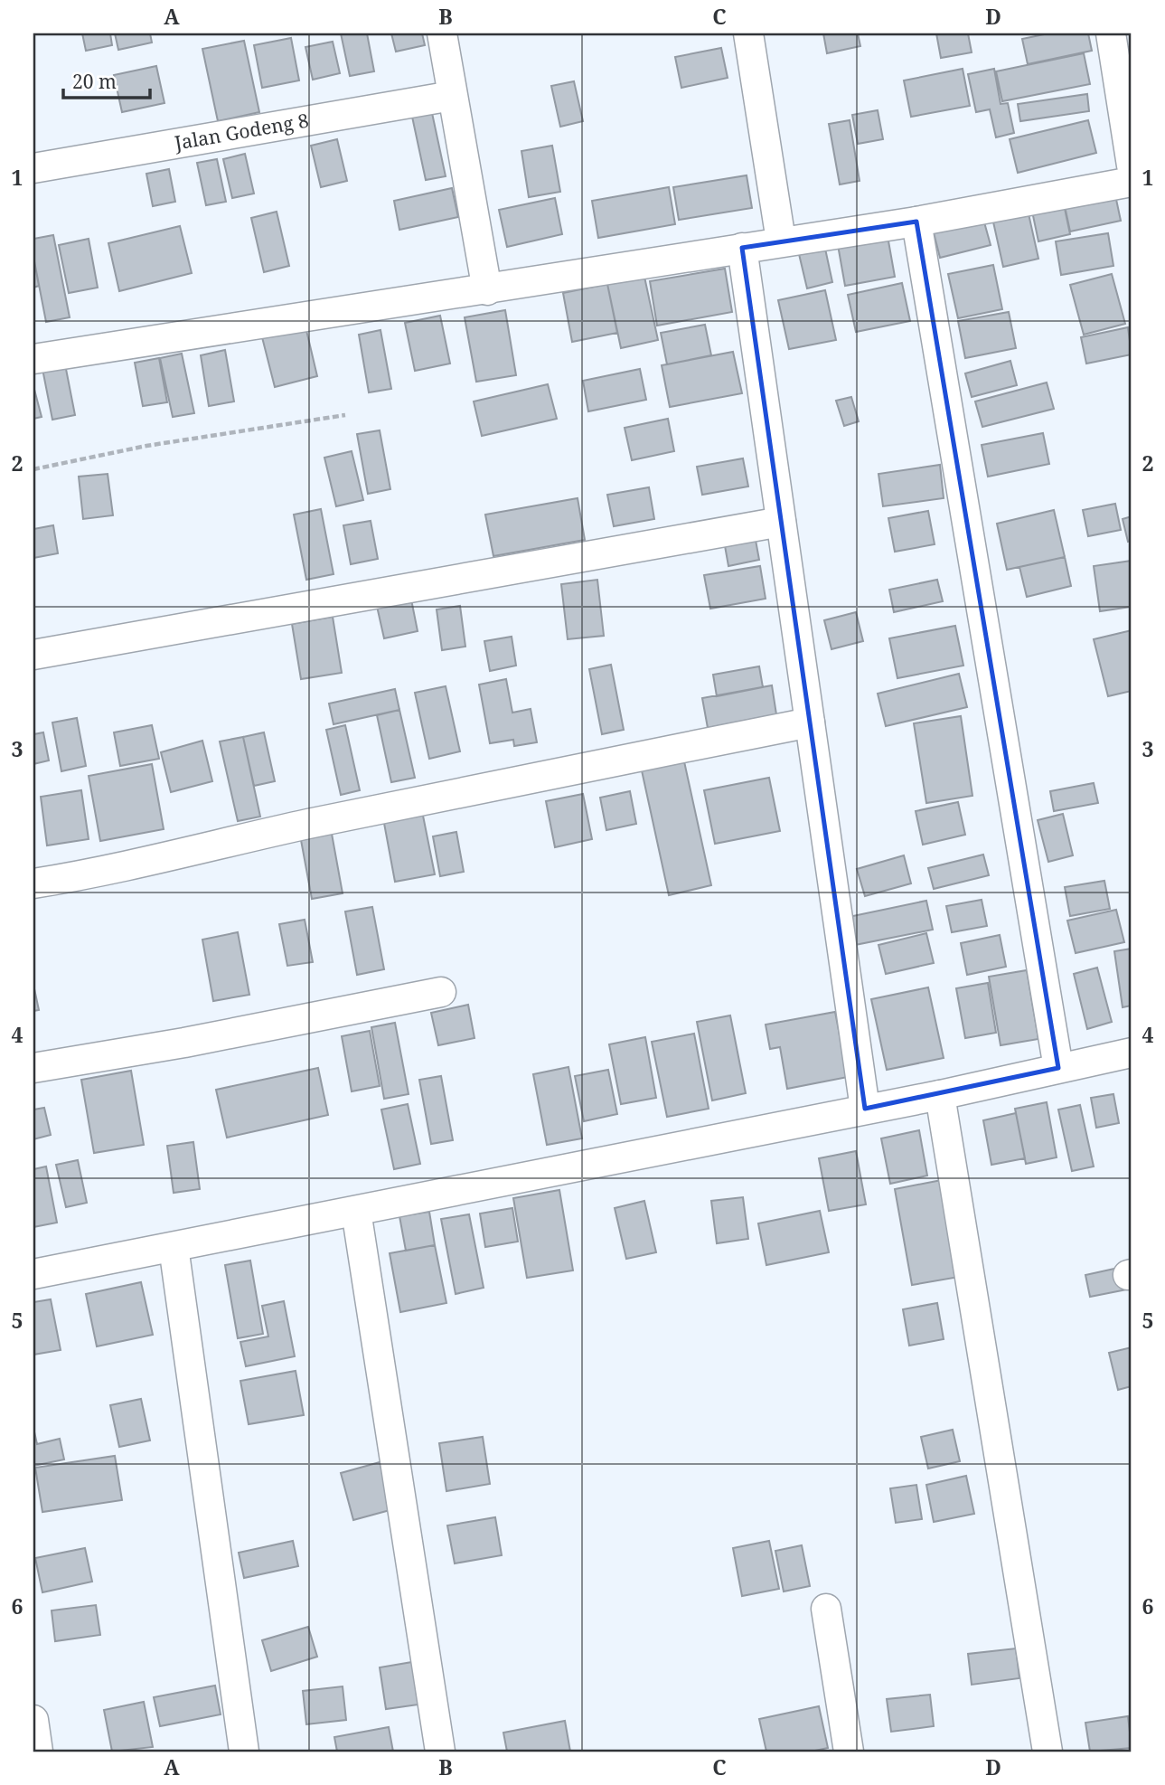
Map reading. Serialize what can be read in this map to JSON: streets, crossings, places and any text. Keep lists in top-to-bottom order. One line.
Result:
{"streets":{"street":["Jalan Godeng 8"]},"scale_bar":"20 m","grid":{"columns":["A","B","C","D"],"rows":["1","2","3","4","5","6"]}}
